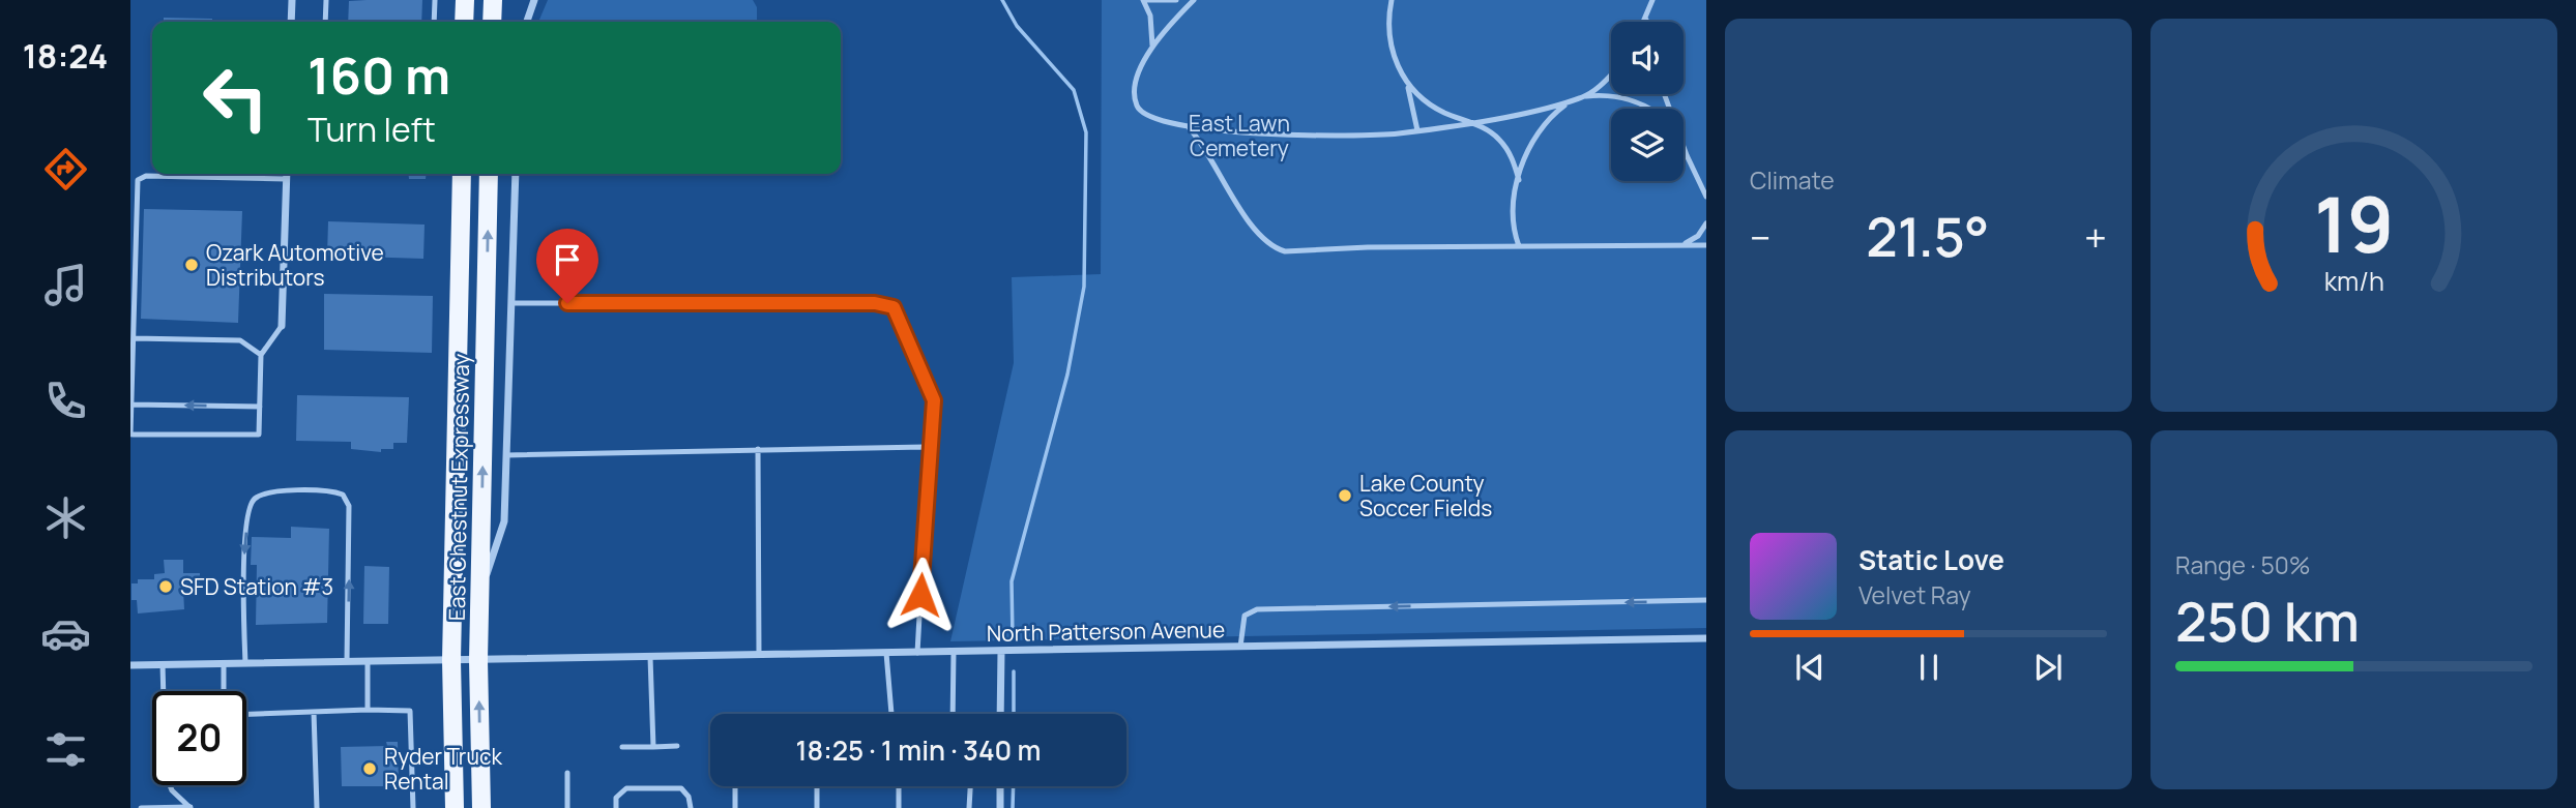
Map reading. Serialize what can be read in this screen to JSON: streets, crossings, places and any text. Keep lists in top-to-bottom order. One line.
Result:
{"streets":{"main road":["East Chestnut Expressway"],"street":["North Patterson Avenue"]},"crossings":[["East Chestnut Expressway","North Patterson Avenue"]],"parks":["East Lawn Cemetery"],"places":["Ozark Automotive Distributors","Lake County Soccer Fields","SFD Station #3","Ryder Truck Rental"],"page":{"tabs":"18:24","tile":["Climate",["Range · 50%","250 km"]],"turn":["160 m","Turn left"],"heat":["−","21.5°","+"],"song":["Static Love","Velvet Ray"],"limit":"20","trip":"18:25 · 1 min · 340 m","gauge":["19","km/h"]}}
